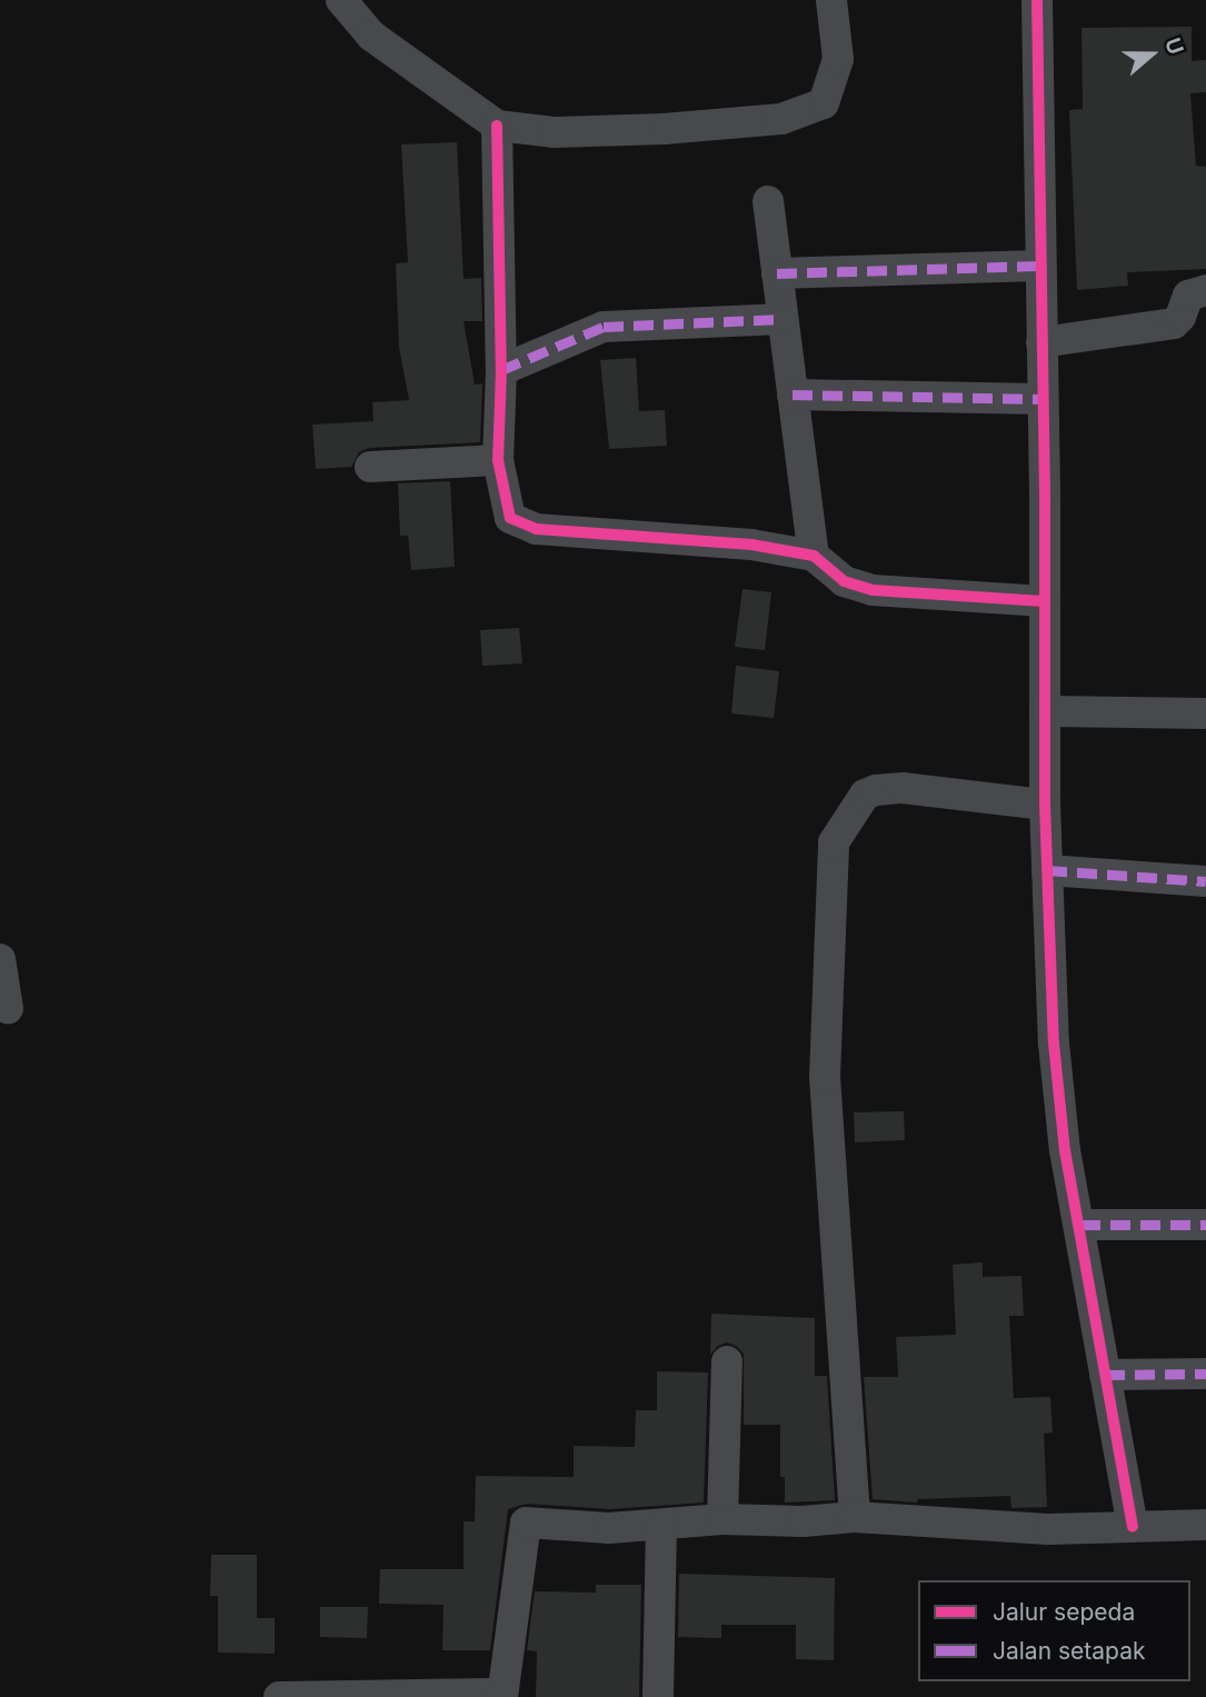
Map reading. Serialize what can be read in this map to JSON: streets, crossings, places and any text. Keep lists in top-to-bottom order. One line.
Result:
{"legend":["Jalur sepeda","Jalan setapak"],"north":"right"}
